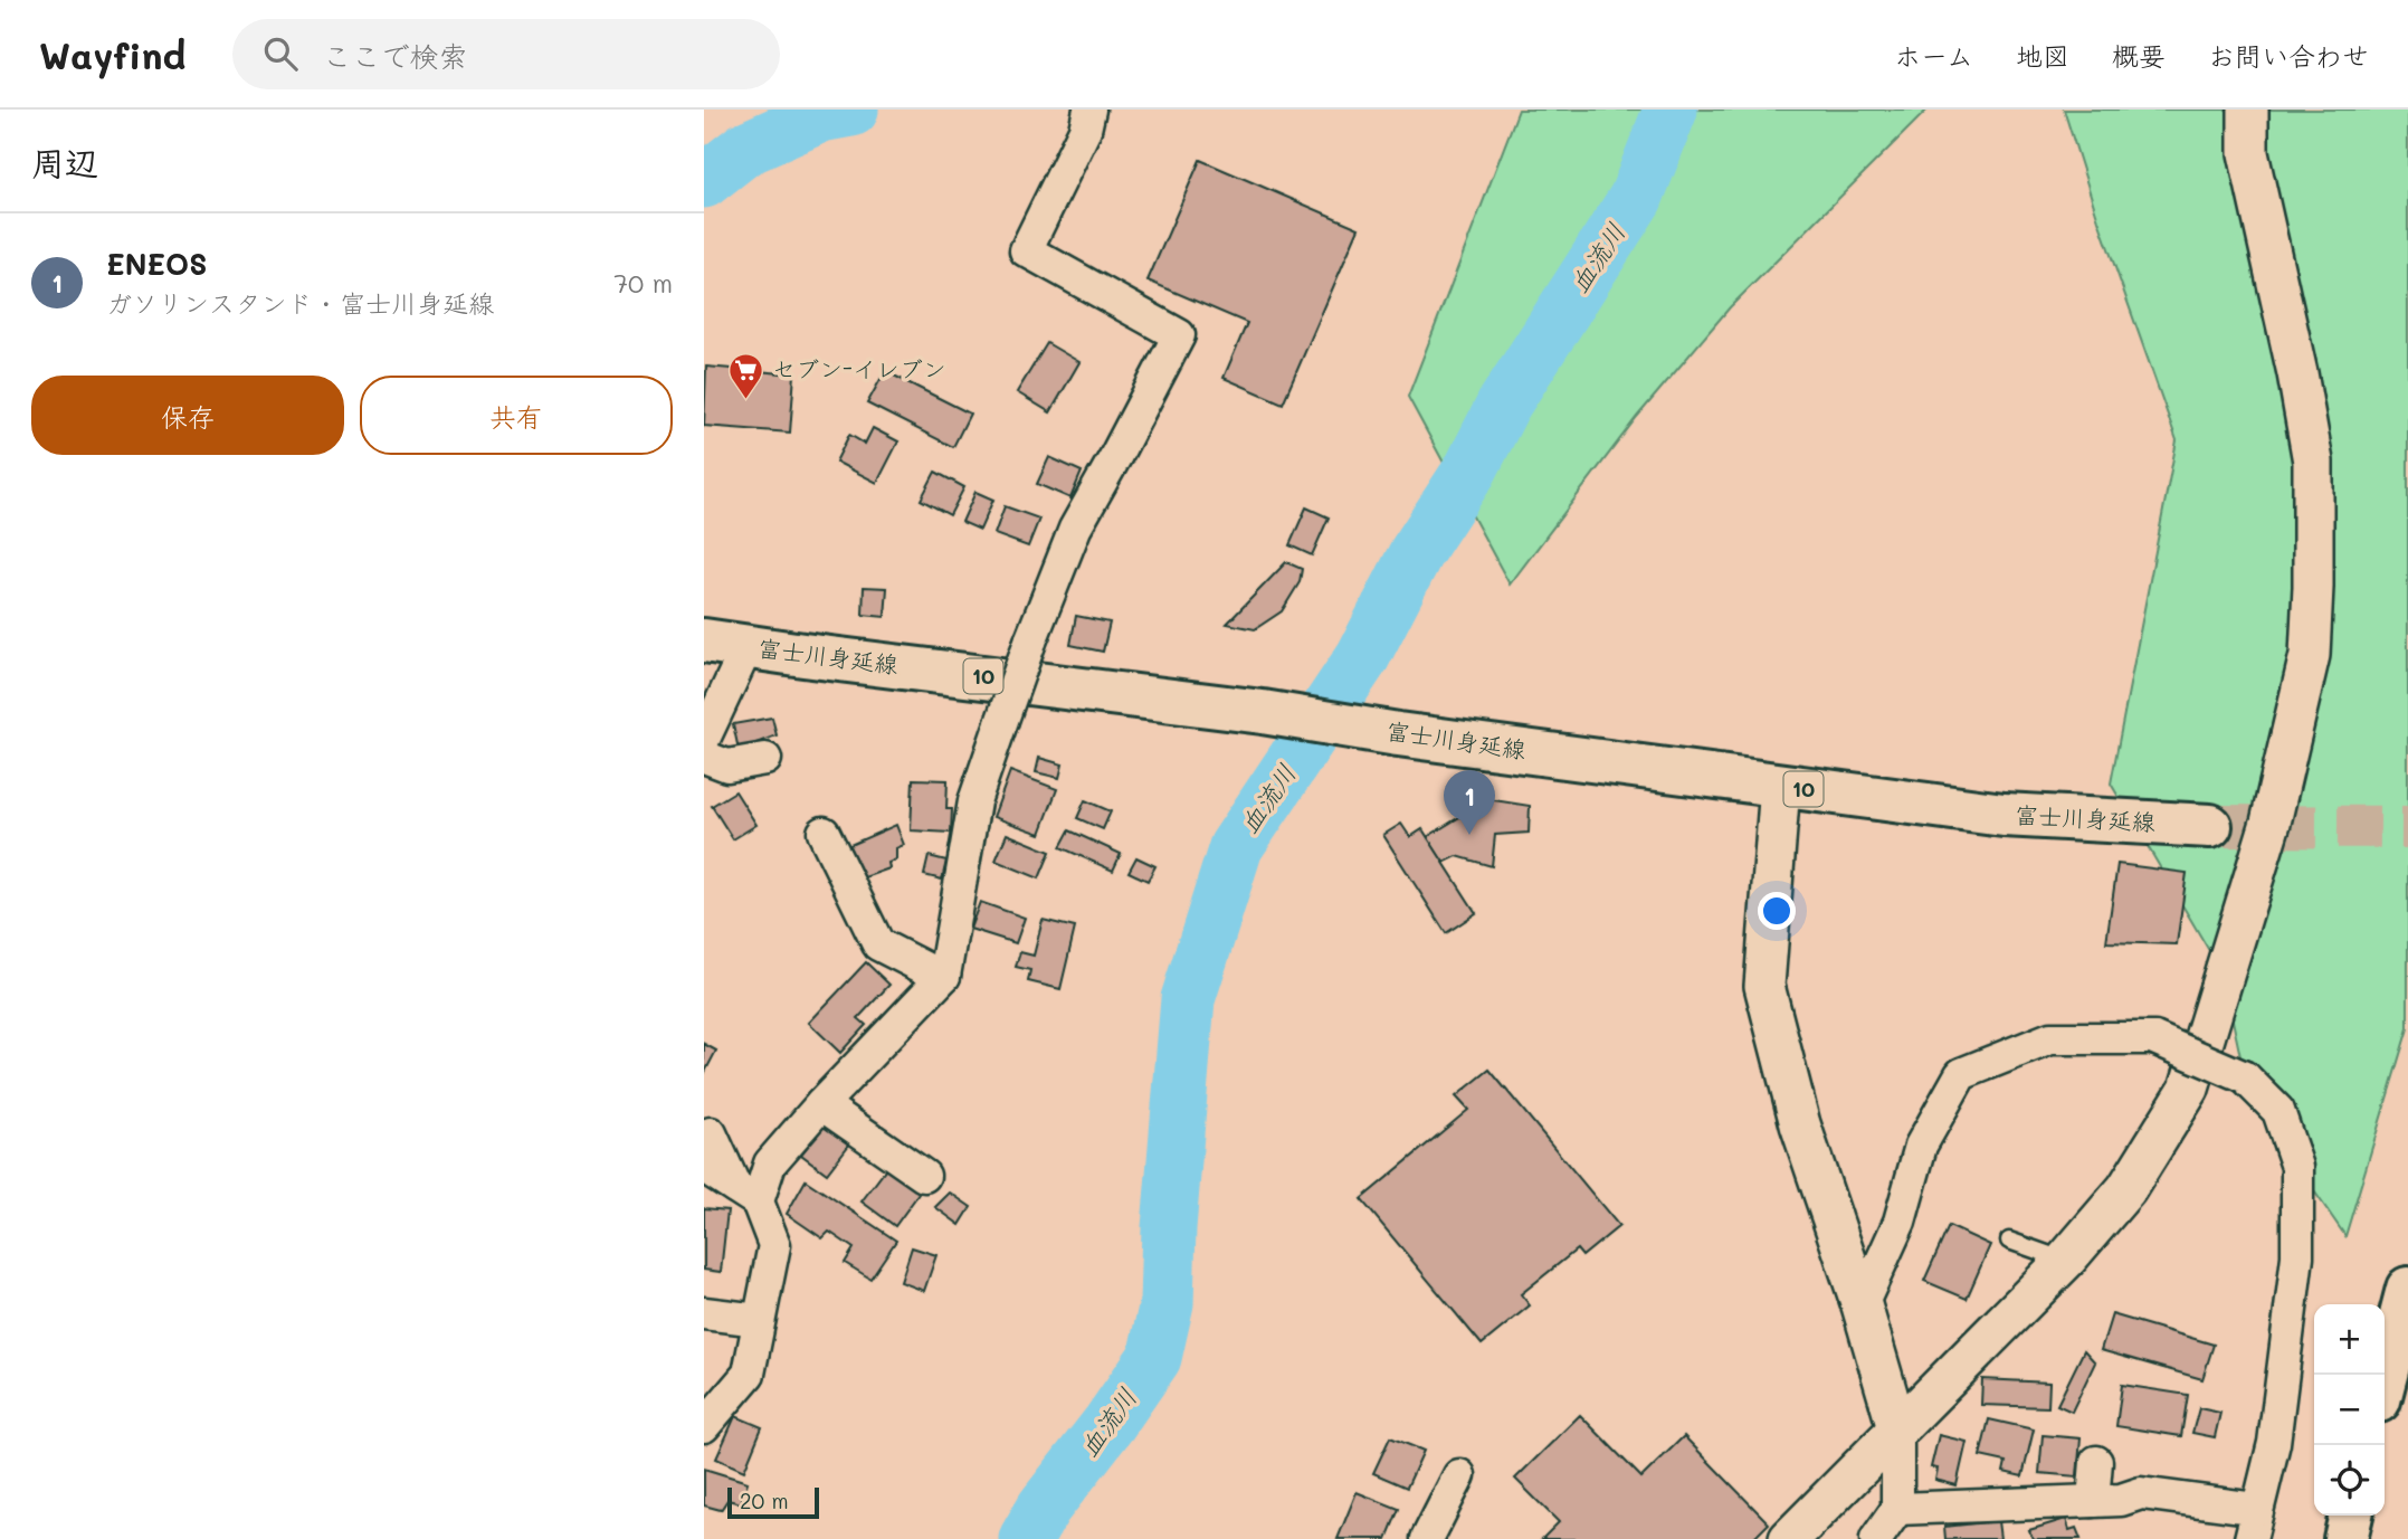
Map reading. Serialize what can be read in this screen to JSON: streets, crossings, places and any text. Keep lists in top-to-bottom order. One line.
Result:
{"streets":{"main road":["富士川身延線","10"]},"water":["血流川"],"places":{"supermarket":["セブン-イレブン"]},"scale_bar":"20 m","page":{"header":"Wayfind","search":"ここで検索","nav":["ホーム","地図","概要","お問い合わせ"],"heading":"周辺","list":[{"mark":"1","name":"ENEOS","note":"ガソリンスタンド · 富士川身延線","value":"70 m"}],"buttons":["保存","共有"],"pins":"1","map_buttons":["+","−"],"scale":"20 m"}}
